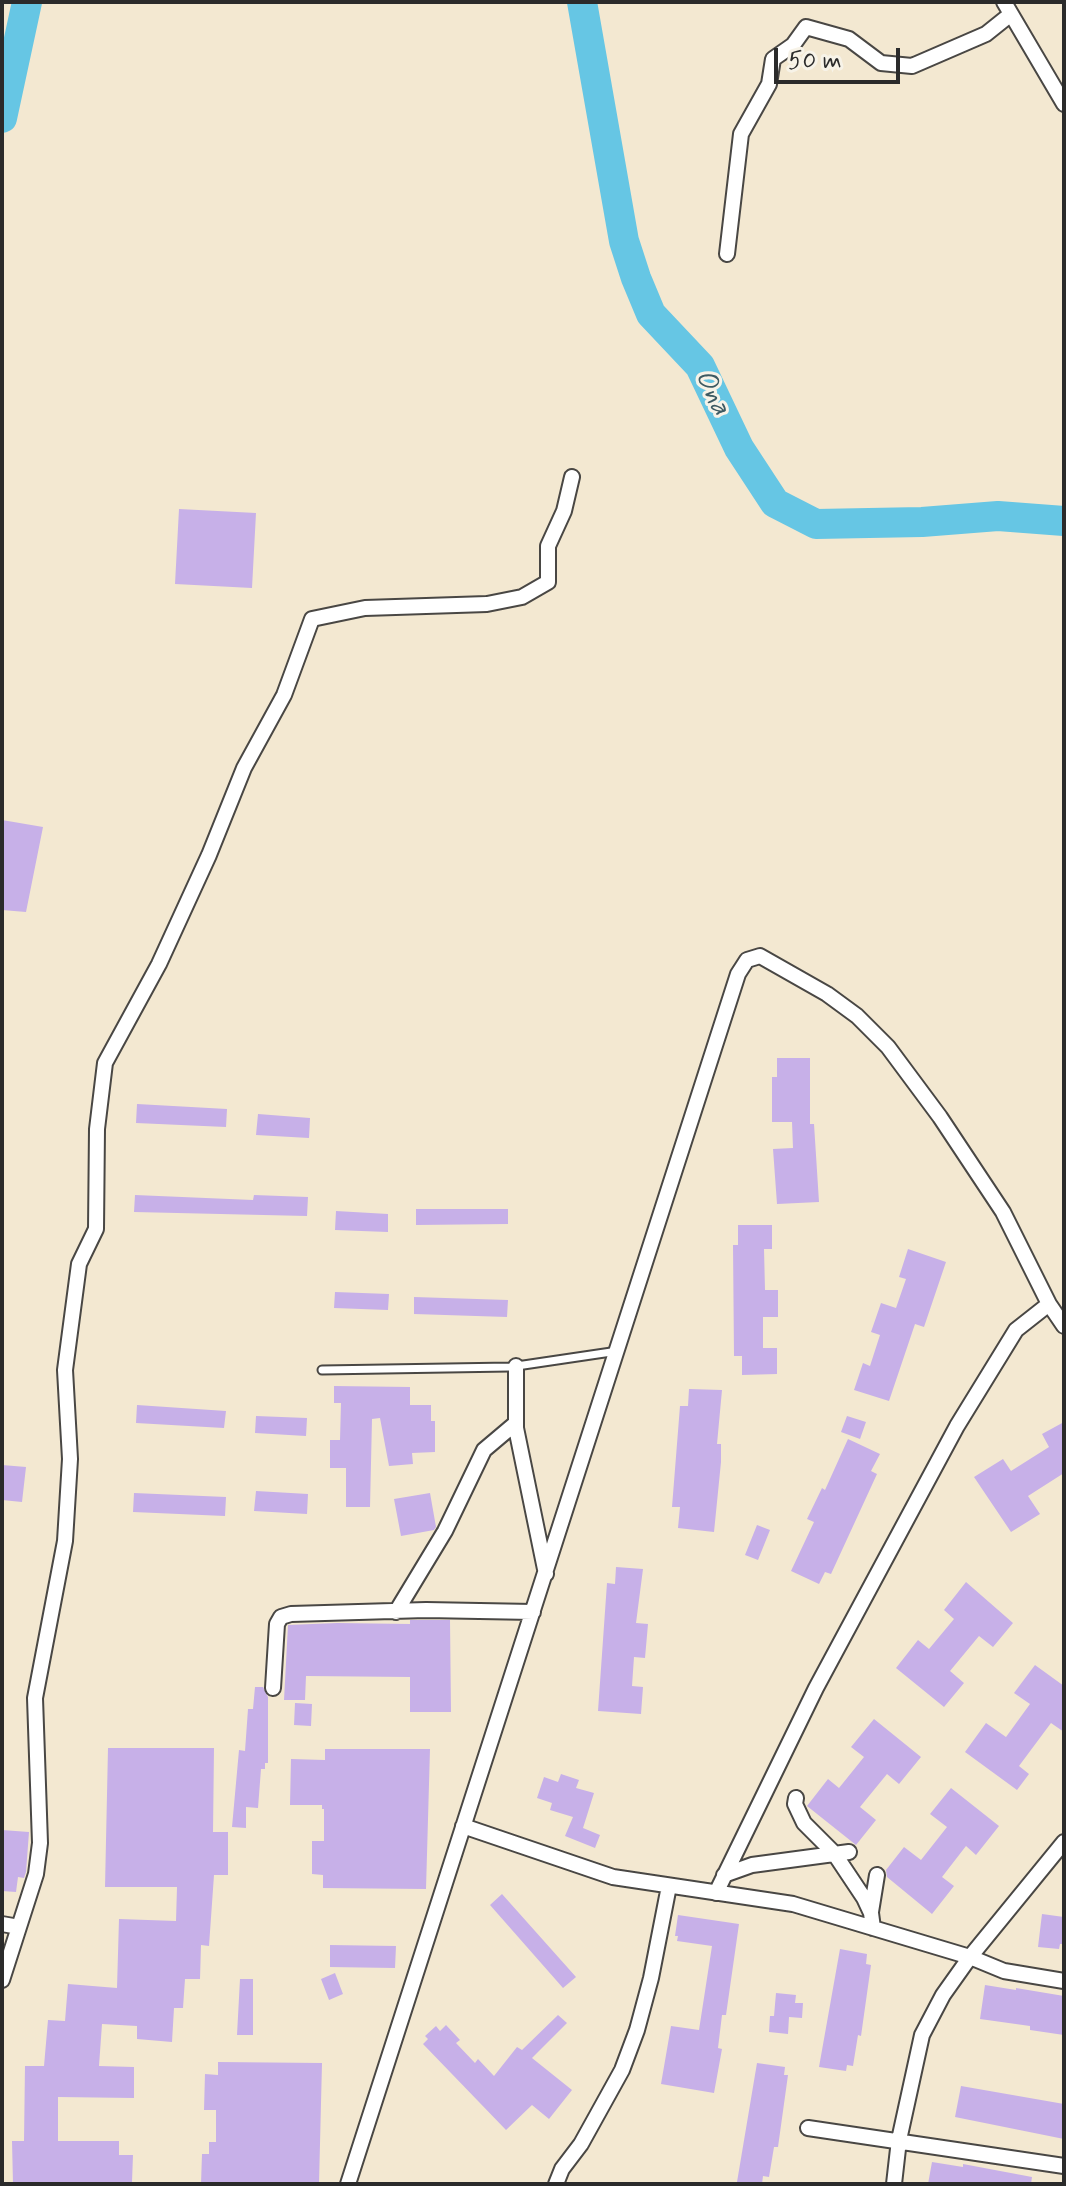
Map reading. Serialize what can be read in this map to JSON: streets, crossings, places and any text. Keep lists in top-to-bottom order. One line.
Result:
{"water":["Ona"],"scale_bar":"50 m"}
